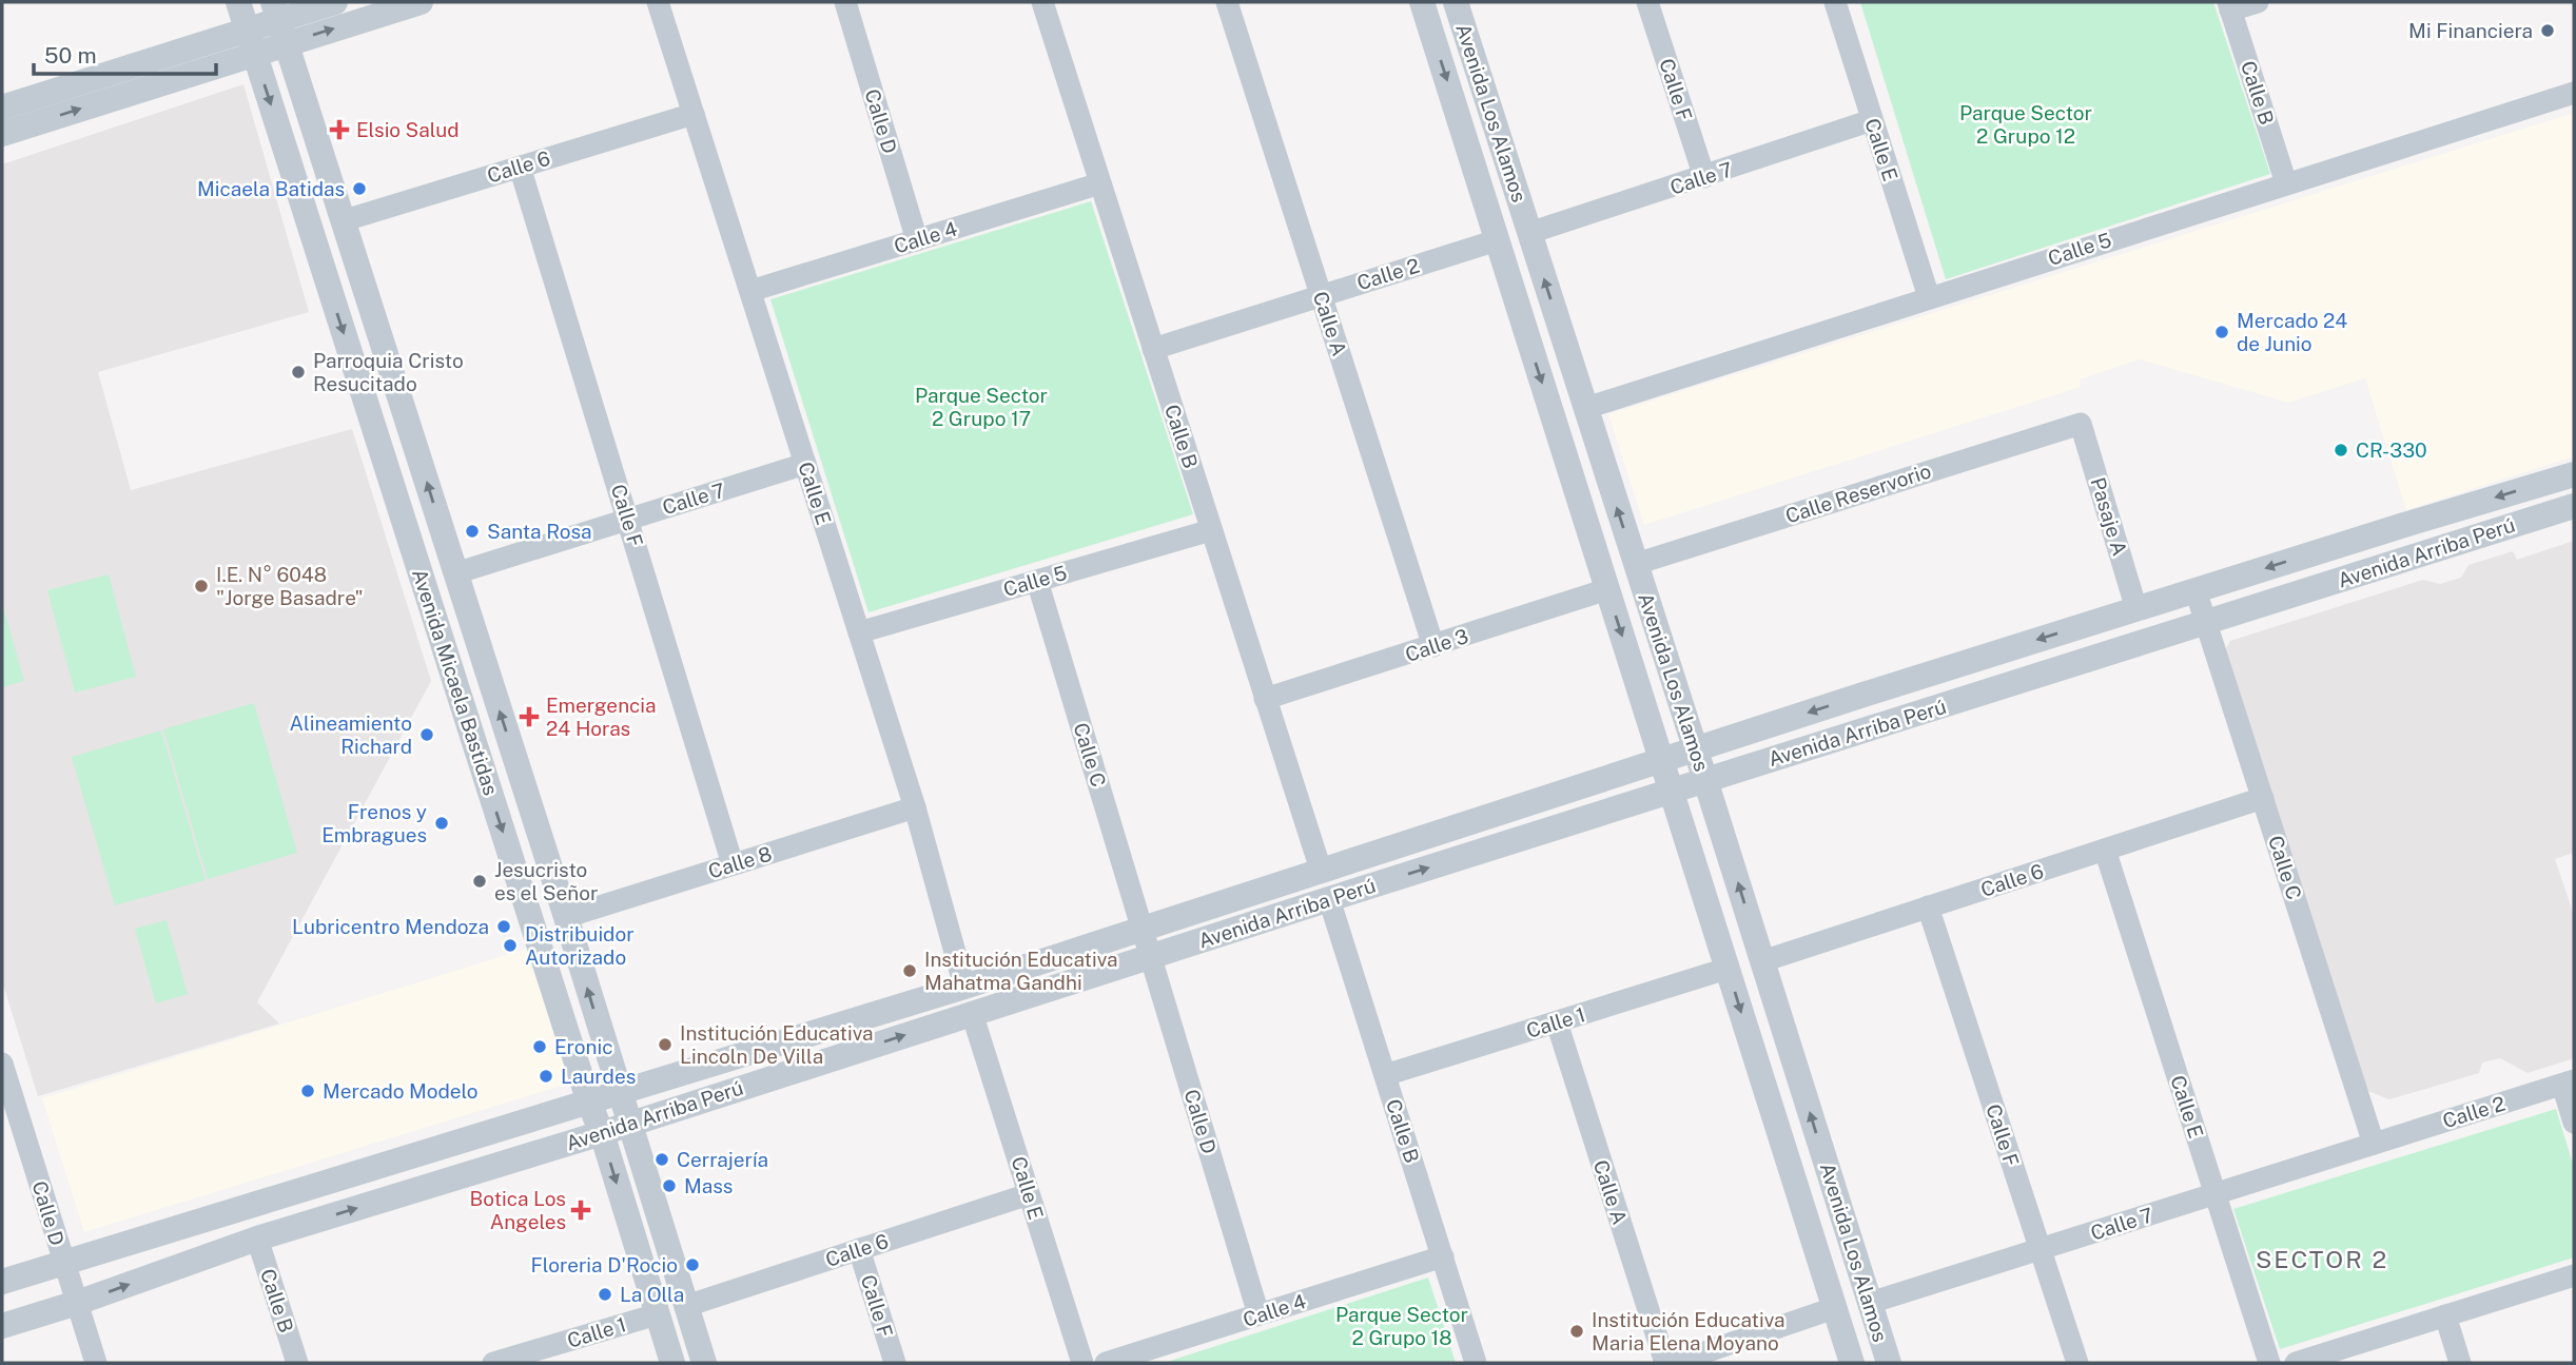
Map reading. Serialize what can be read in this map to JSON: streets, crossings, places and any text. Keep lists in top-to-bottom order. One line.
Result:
{"streets":{"street":["Calle F","Calle B","Avenida Los Alamos","Calle D","Calle E","Calle 6","Calle 7","Calle 4","Calle 5","Calle 2","Calle A","Calle Reservorio","Pasaje A","Avenida Arriba Perú","Calle 3","Avenida Micaela Bastidas","Calle C","Calle 8","Calle 1"]},"crossings":[["Calle F","Calle 6"],["Calle F","Calle 7"],["Calle F","Calle 8"],["Calle B","Calle 4"],["Calle B","Calle 5"],["Calle B","Calle 2"],["Calle B","Avenida Arriba Perú"],["Calle B","Calle 3"],["Calle B","Calle 1"],["Avenida Los Alamos","Calle 6"],["Avenida Los Alamos","Calle 7"],["Avenida Los Alamos","Calle 5"],["Avenida Los Alamos","Calle 2"],["Avenida Los Alamos","Calle Reservorio"],["Avenida Los Alamos","Avenida Arriba Perú"],["Avenida Los Alamos","Calle 3"],["Avenida Los Alamos","Calle 1"],["Calle D","Calle 4"],["Calle D","Avenida Arriba Perú"],["Calle D","Calle C"],["Calle E","Calle 6"],["Calle E","Calle 7"],["Calle E","Calle 4"],["Calle E","Calle 5"],["Calle E","Avenida Arriba Perú"],["Calle E","Calle 8"],["Calle 6","Avenida Micaela Bastidas"],["Calle 6","Calle C"],["Calle 7","Calle 2"],["Calle 7","Avenida Micaela Bastidas"],["Calle 7","Calle C"],["Calle 5","Calle C"],["Calle 2","Calle A"],["Calle 2","Calle C"],["Calle A","Calle 3"],["Calle A","Calle 1"],["Calle Reservorio","Pasaje A"],["Pasaje A","Avenida Arriba Perú"],["Avenida Arriba Perú","Avenida Micaela Bastidas"],["Avenida Arriba Perú","Calle C"],["Avenida Micaela Bastidas","Calle 8"],["Avenida Micaela Bastidas","Calle 1"]],"districts":["SECTOR 2"],"parks":["Parque Sector 2 Grupo 12","Parque Sector 2 Grupo 17","Parque Sector 2 Grupo 18"],"places":{"other":["Mi Financiera","Micaela Batidas","Mercado 24 de Junio","Parroquia Cristo Resucitado","CR-330","Santa Rosa","I.E. N° 6048 \"Jorge Basadre\"","Alineamiento Richard","Frenos y Embragues","Jesucristo es el Señor","Lubricentro Mendoza","Distribuidor Autorizado","Institución Educativa Mahatma Gandhi","Institución Educativa Lincoln De Villa","Eronic","Laurdes","Mercado Modelo","Cerrajería","Mass","Floreria D'Rocio","La Olla","Institución Educativa Maria Elena Moyano"],"health":["Elsio Salud","Emergencia 24 Horas","Botica Los Angeles"]},"scale_bar":"50 m"}
